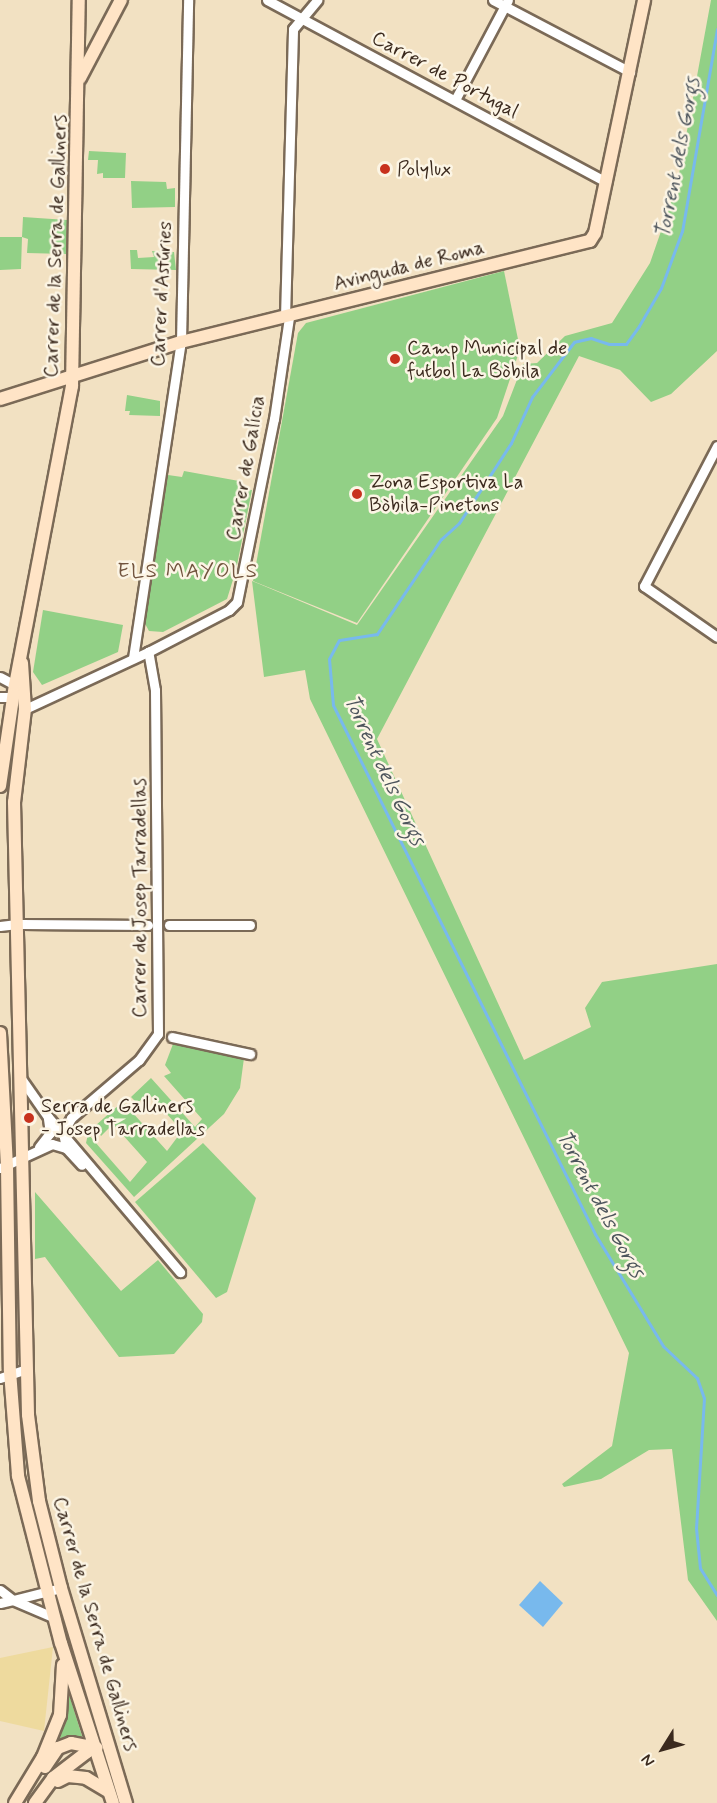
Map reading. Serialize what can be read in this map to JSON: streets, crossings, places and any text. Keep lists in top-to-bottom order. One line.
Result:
{"streets":{"street":["Carrer de Portugal","Carrer de la Serra de Galliners","Avinguda de Roma","Carrer d'Astúries","Carrer de Galícia","Carrer de Josep Tarradellas"]},"crossings":[["Carrer de Portugal","Avinguda de Roma"],["Carrer de Portugal","Carrer de Galícia"],["Carrer de la Serra de Galliners","Avinguda de Roma"],["Carrer de la Serra de Galliners","Carrer de Galícia"],["Avinguda de Roma","Carrer d'Astúries"],["Avinguda de Roma","Carrer de Galícia"],["Carrer d'Astúries","Carrer de Galícia"],["Carrer de Galícia","Carrer de Josep Tarradellas"]],"districts":["ELS MAYOLS"],"water":["Torrent dels Gorgs"],"places":["Polylux","Camp Municipal de futbol La Bòbila","Zona Esportiva La Bòbila-Pinetons","Serra de Galliners - Josep Tarradellas"],"north":"bottom left"}
